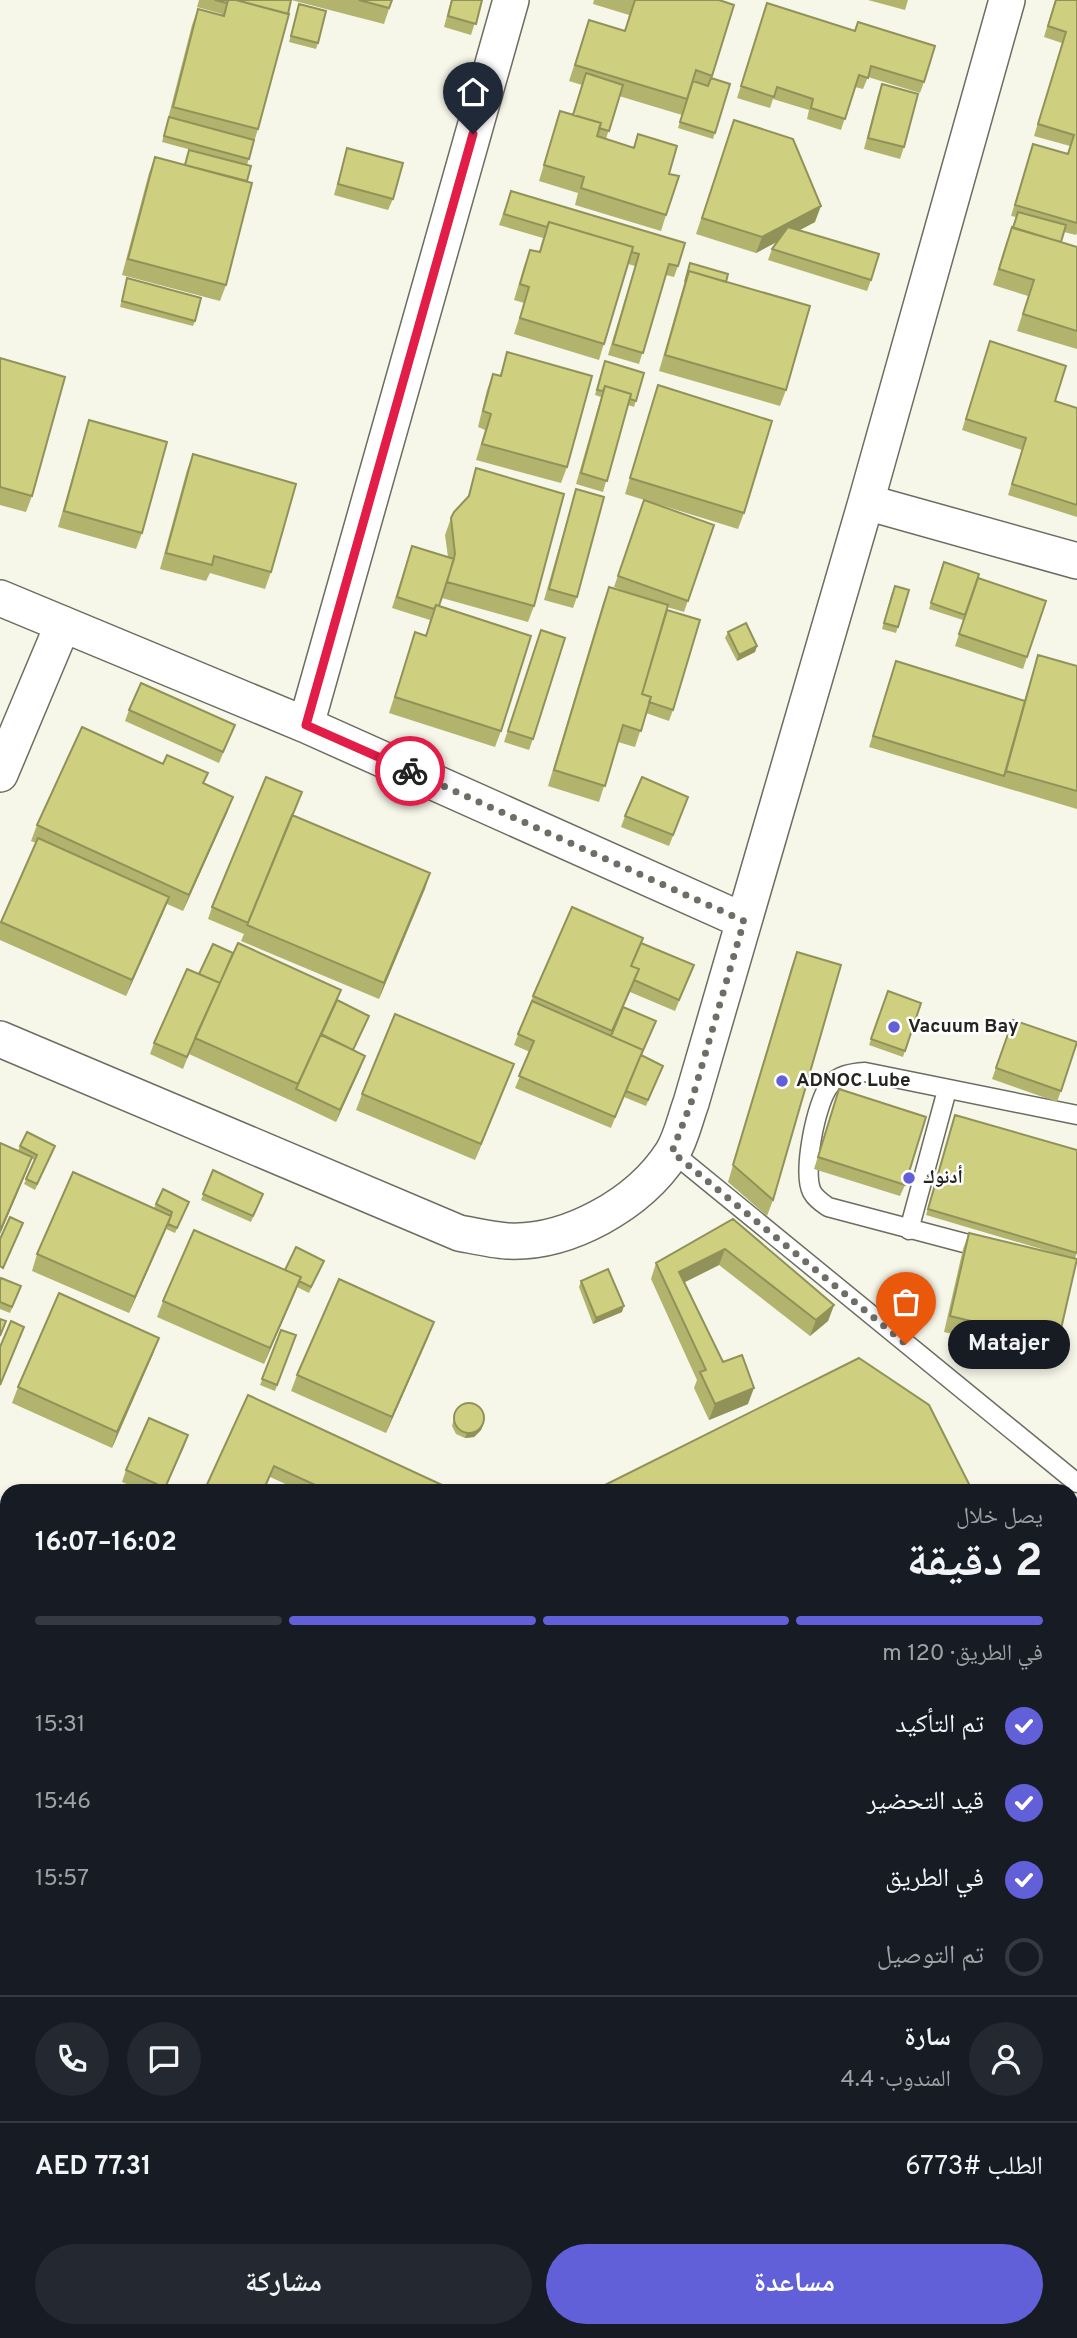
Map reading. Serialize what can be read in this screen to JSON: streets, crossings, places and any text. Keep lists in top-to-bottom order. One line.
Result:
{"places":["Vacuum Bay","ADNOC Lube","أدنوك","Matajer"],"page":{"bubble":"Matajer","heading":["2 دقيقة","يصل خلال","16:02–16:07"],"panel":["سارة","المندوب · 4.4","الطلب #6773","AED 77.31"],"bar":"في الطريق · 120 m","list":[["تم التأكيد","15:31"],["قيد التحضير","15:46"],["في الطريق","15:57"],"تم التوصيل"],"buttons":["مساعدة","مشاركة"]}}
